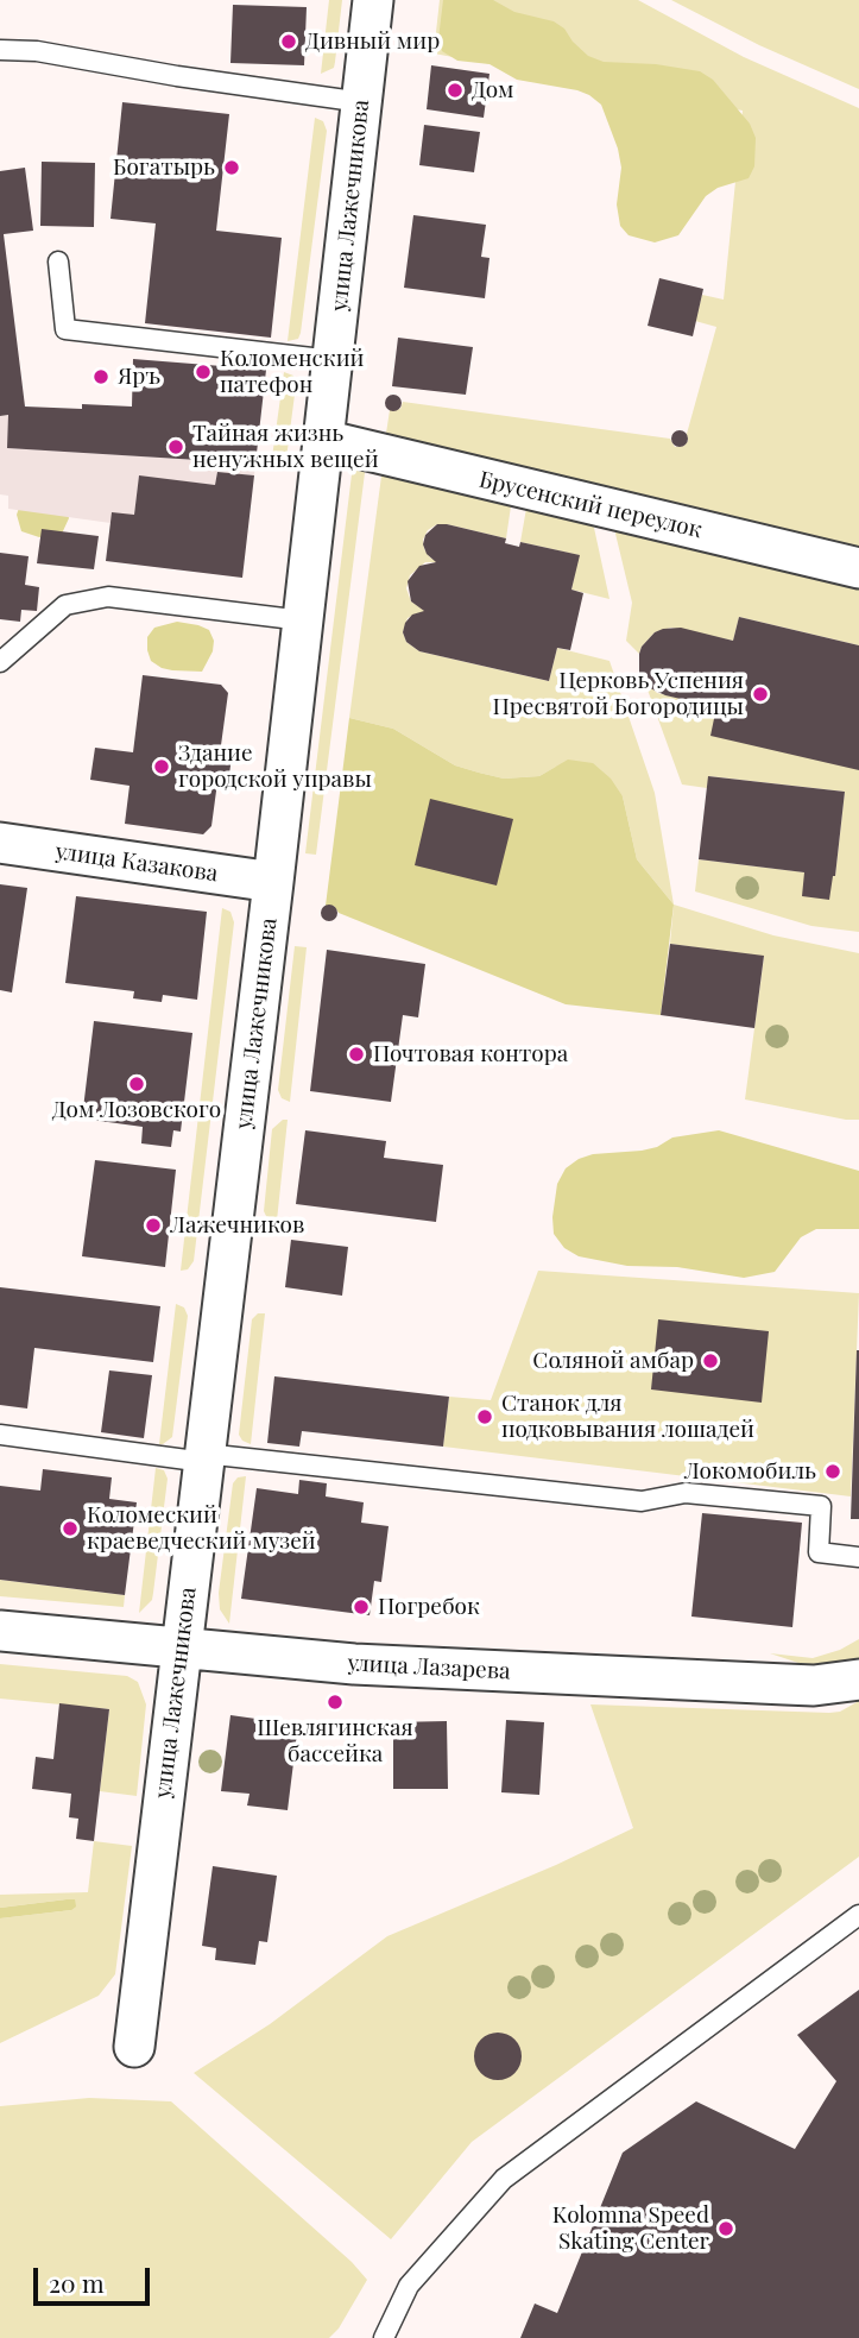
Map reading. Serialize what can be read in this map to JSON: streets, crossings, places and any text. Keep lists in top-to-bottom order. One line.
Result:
{"streets":{"street":["улица Лажечникова","Брусенский переулок","улица Казакова","улица Лазарева"]},"crossings":[["улица Лажечникова","Брусенский переулок"],["улица Лажечникова","улица Казакова"],["улица Лажечникова","улица Лазарева"]],"places":["Дивный мир","Дом","Богатырь","Коломенский патефон","Яръ","Тайная жизнь ненужных вещей","Церковь Успения Пресвятой Богородицы","Здание городской управы","Почтовая контора","Дом Лозовского","Лажечников","Соляной амбар","Станок для подковывания лошадей","Локомобиль","Коломеский краеведческий музей","Погребок","Шевлягинская бассейка","Kolomna Speed Skating Center"],"scale_bar":"20 m"}
